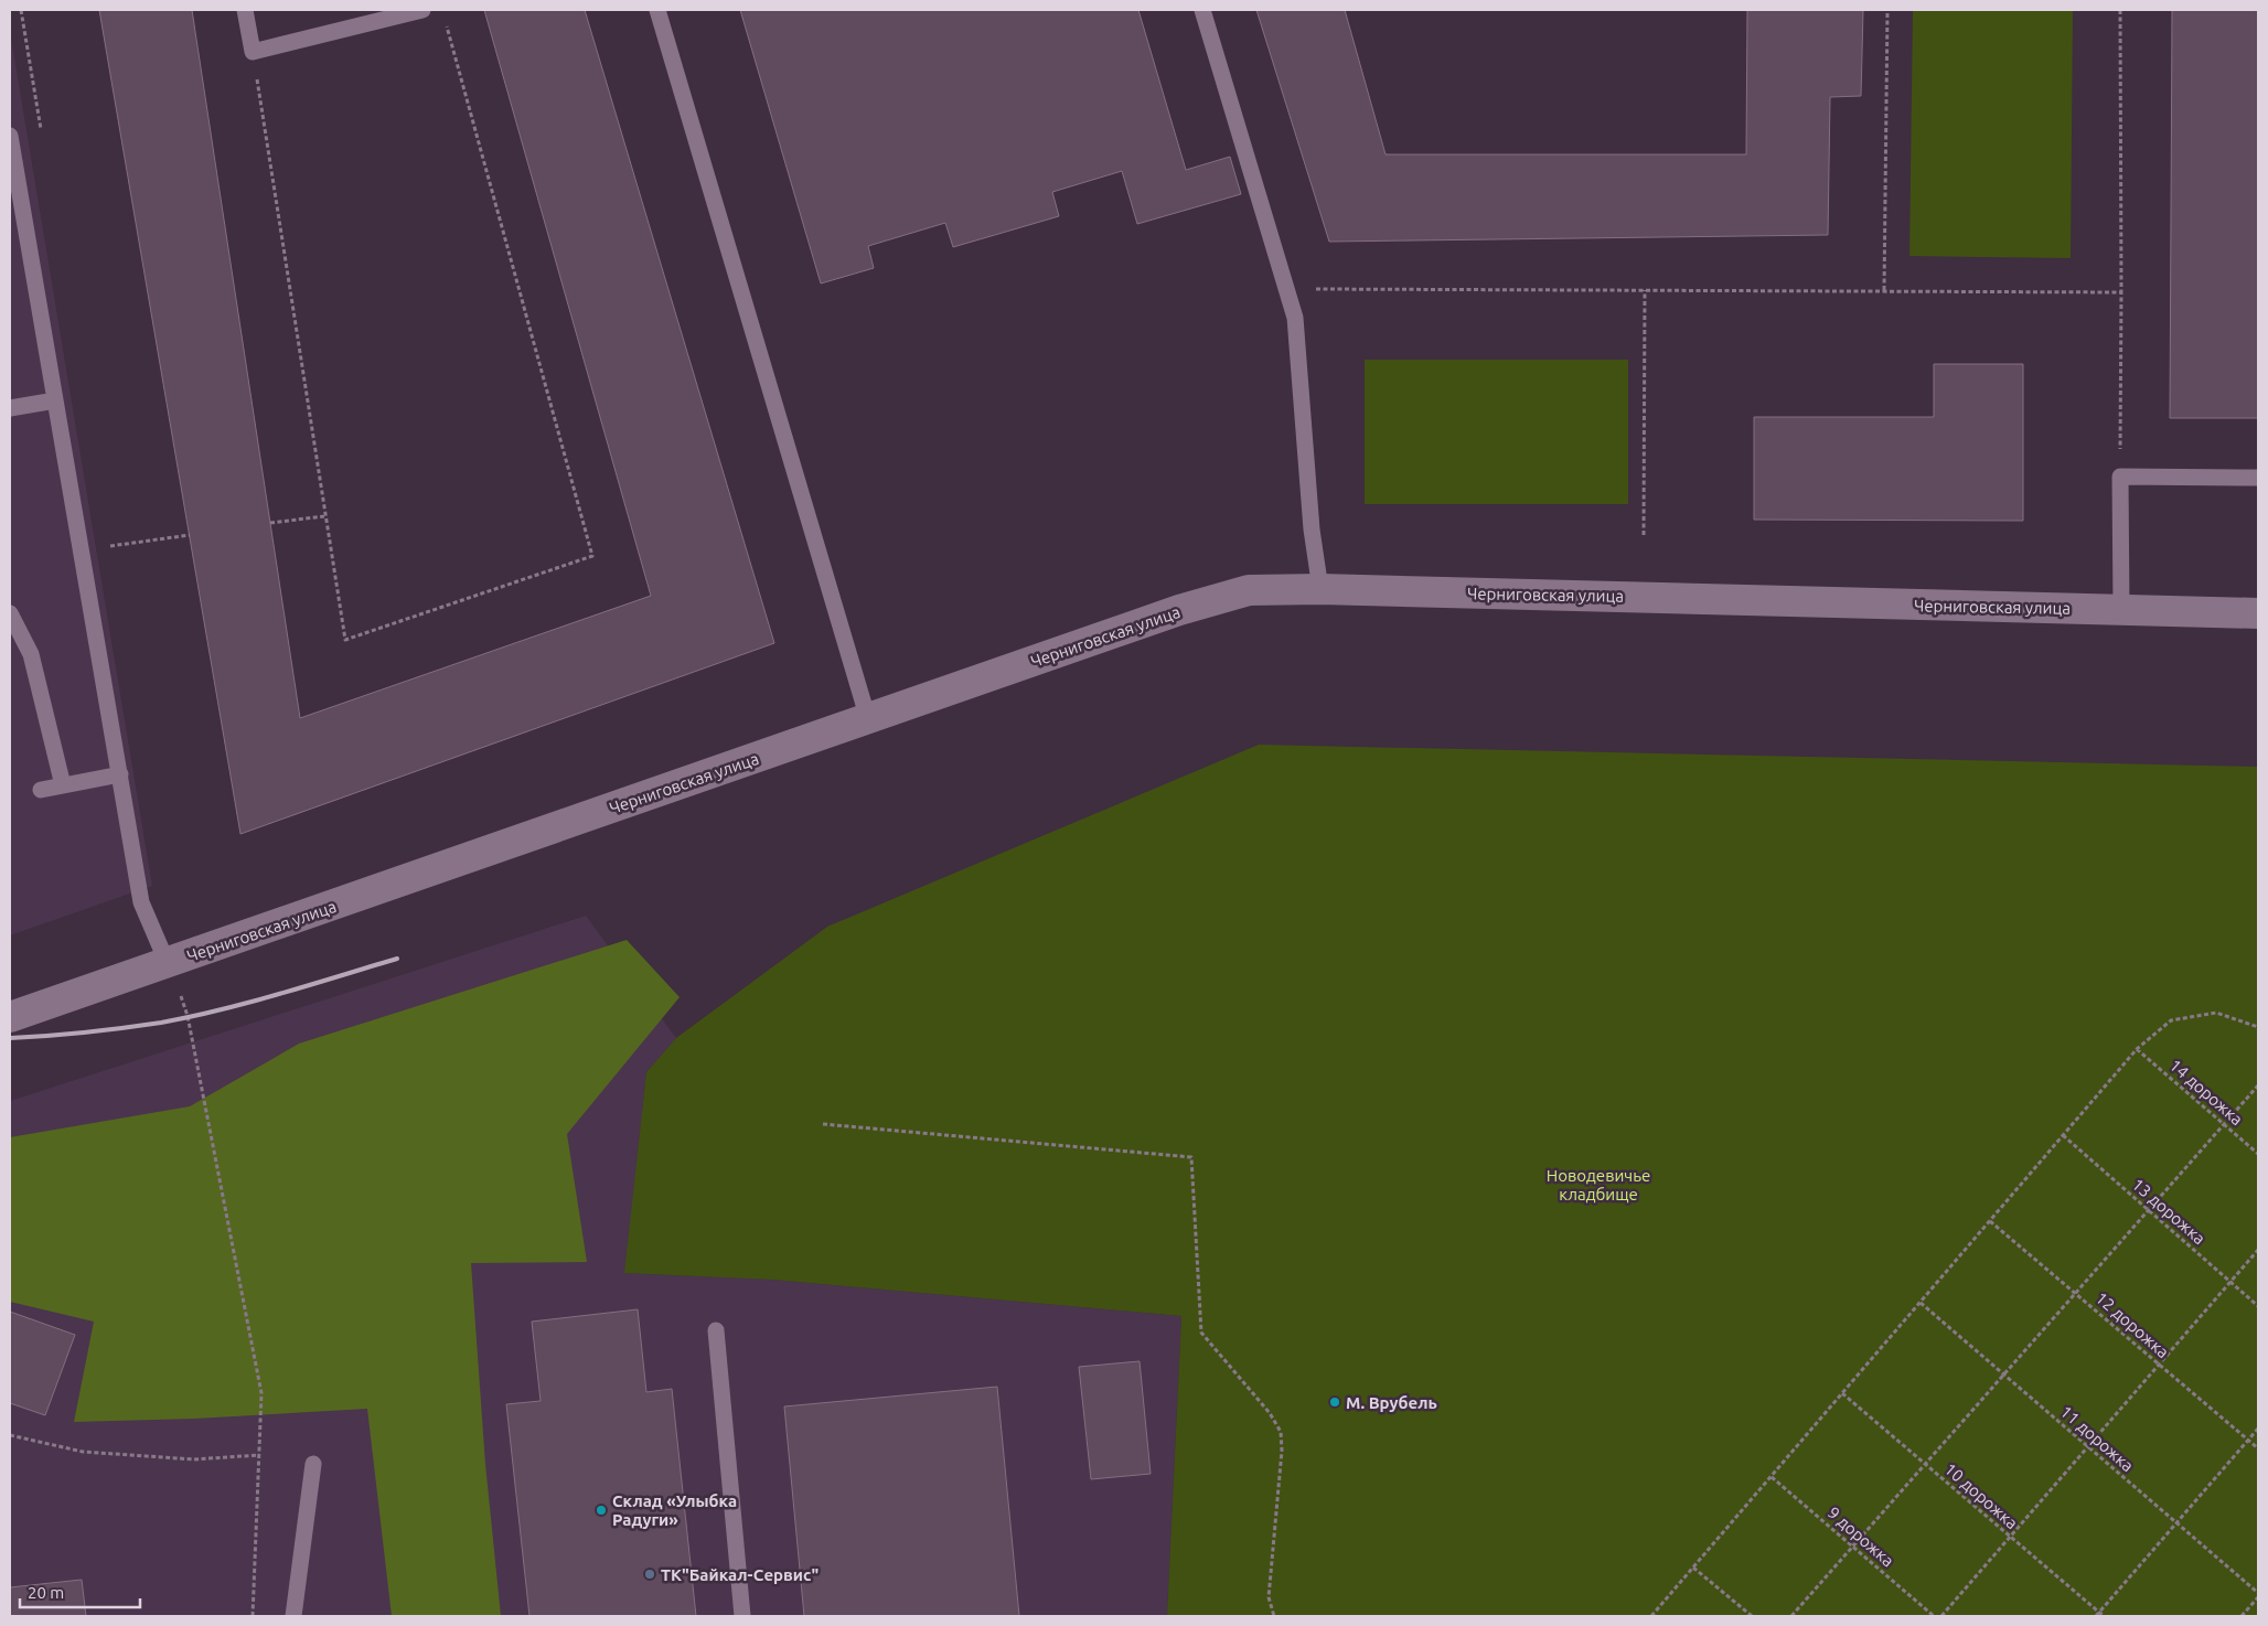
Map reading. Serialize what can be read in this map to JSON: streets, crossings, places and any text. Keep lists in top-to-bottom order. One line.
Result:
{"streets":{"street":["Черниговская улица"],"path":["14 дорожка","13 дорожка","12 дорожка","11 дорожка","10 дорожка","9 дорожка"]},"parks":["Новодевичье кладбище"],"places":["М. Врубель","Склад «Улыбка Радуги»","ТК\"Байкал-Сервис\""],"scale_bar":"20 m"}
